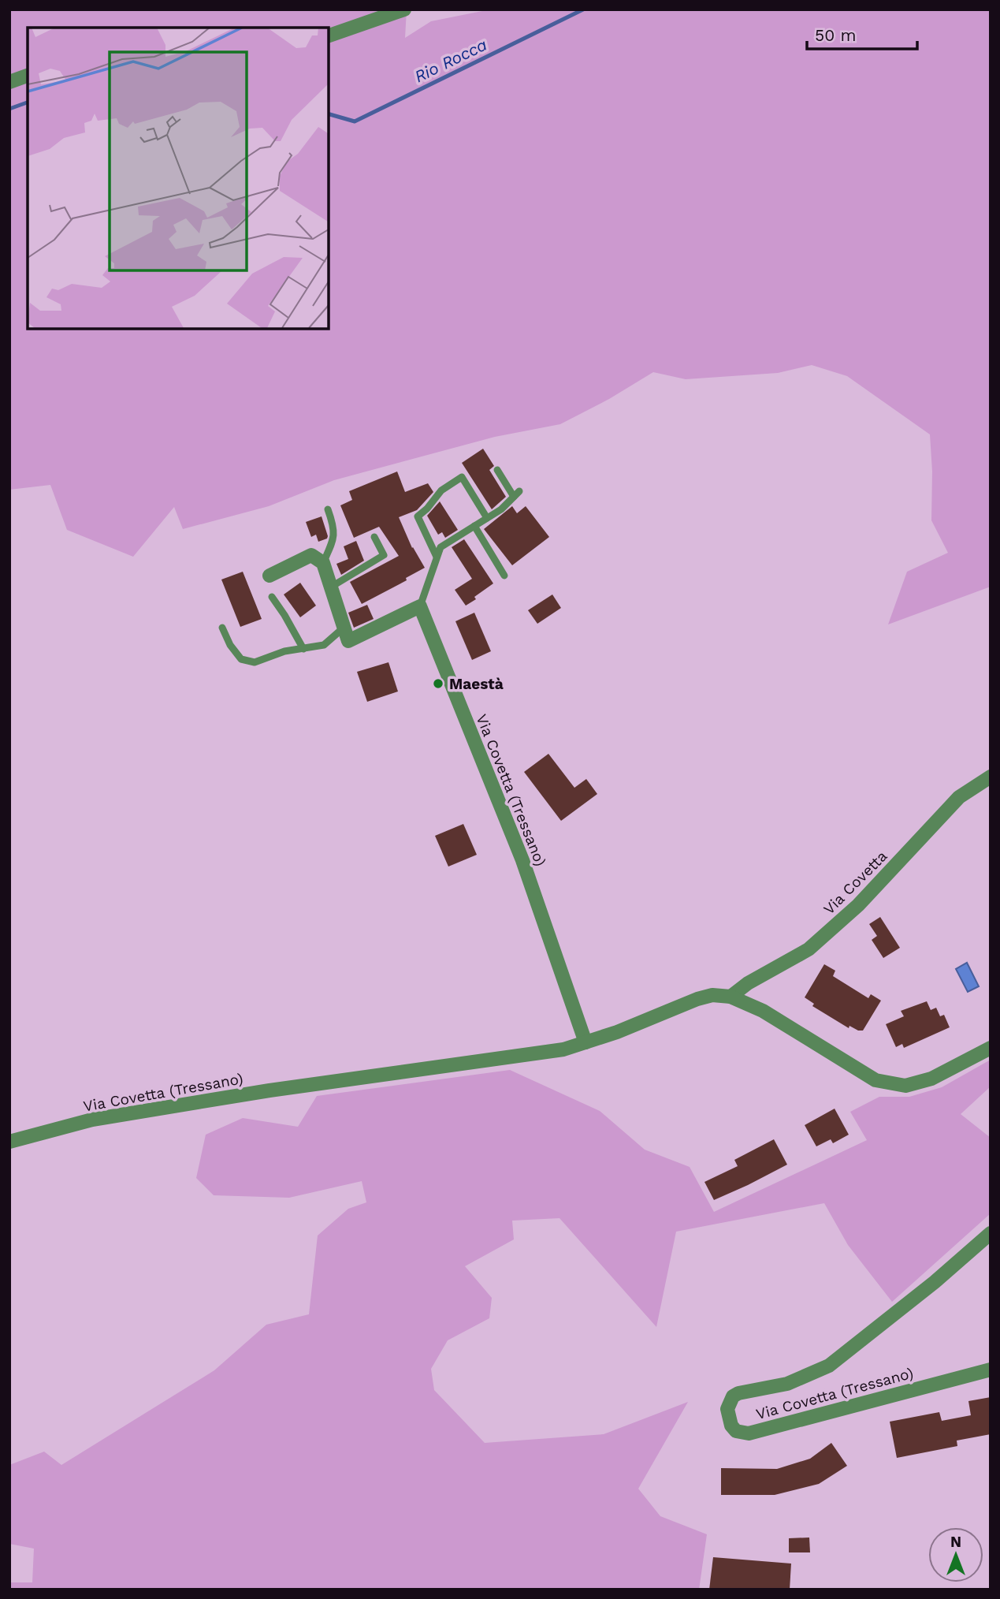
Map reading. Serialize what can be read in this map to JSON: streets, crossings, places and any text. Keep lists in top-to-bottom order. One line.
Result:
{"streets":{"street":["Via Covetta (Tressano)","Via Covetta"]},"crossings":[["Via Covetta (Tressano)","Via Covetta"]],"water":["Rio Rocca"],"places":["Maestà"],"scale_bar":"50 m","north":"top"}
